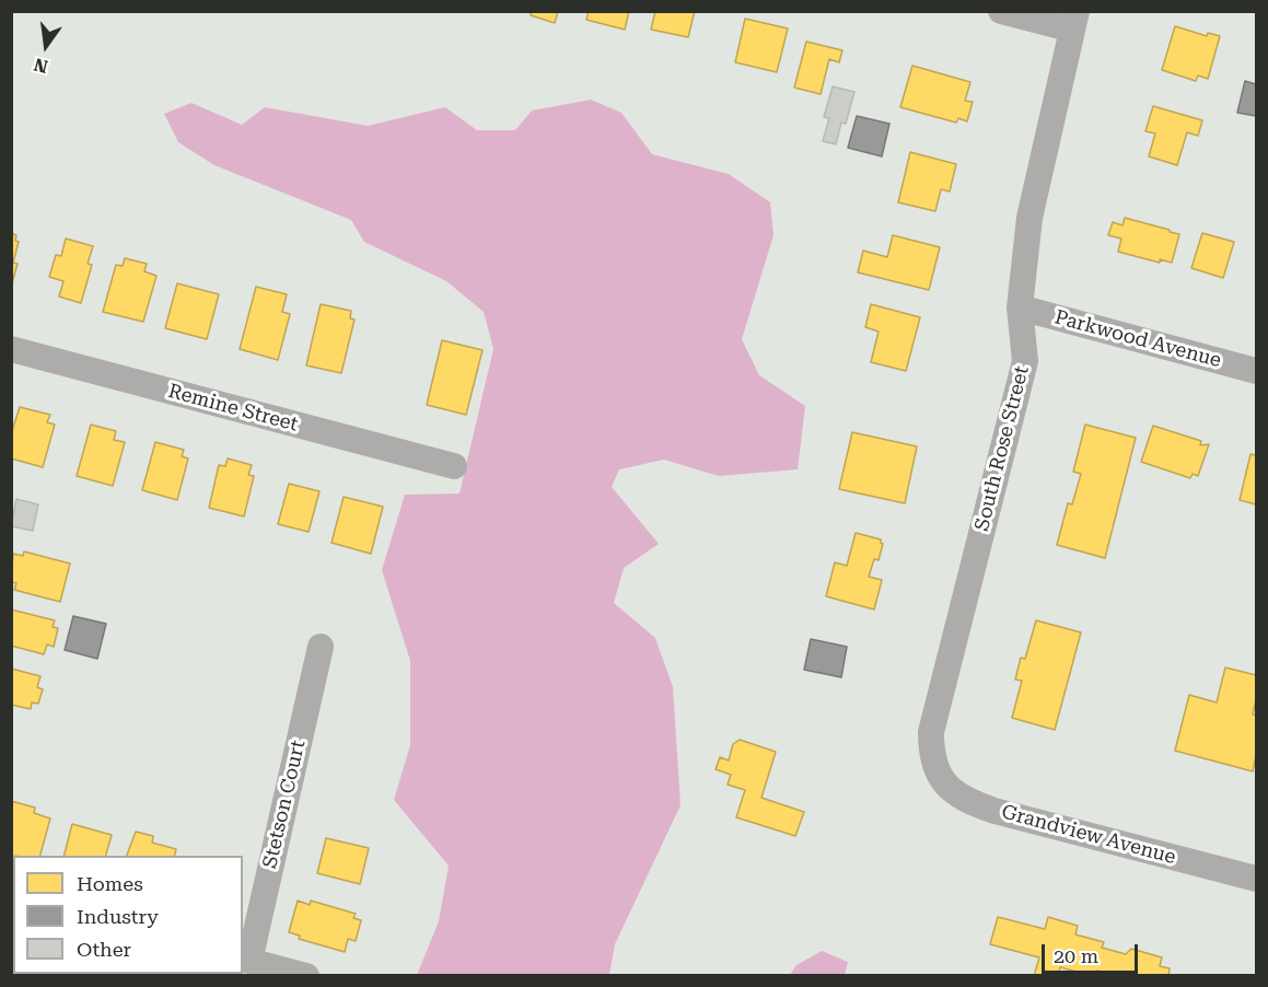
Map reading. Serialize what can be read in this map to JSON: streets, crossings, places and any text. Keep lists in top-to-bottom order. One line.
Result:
{"streets":{"street":["Parkwood Avenue","Remine Street","South Rose Street","Stetson Court","Grandview Avenue"]},"crossings":[["Parkwood Avenue","South Rose Street"],["South Rose Street","Grandview Avenue"]],"legend":["Homes","Industry","Other"],"scale_bar":"20 m","north":"bottom"}
